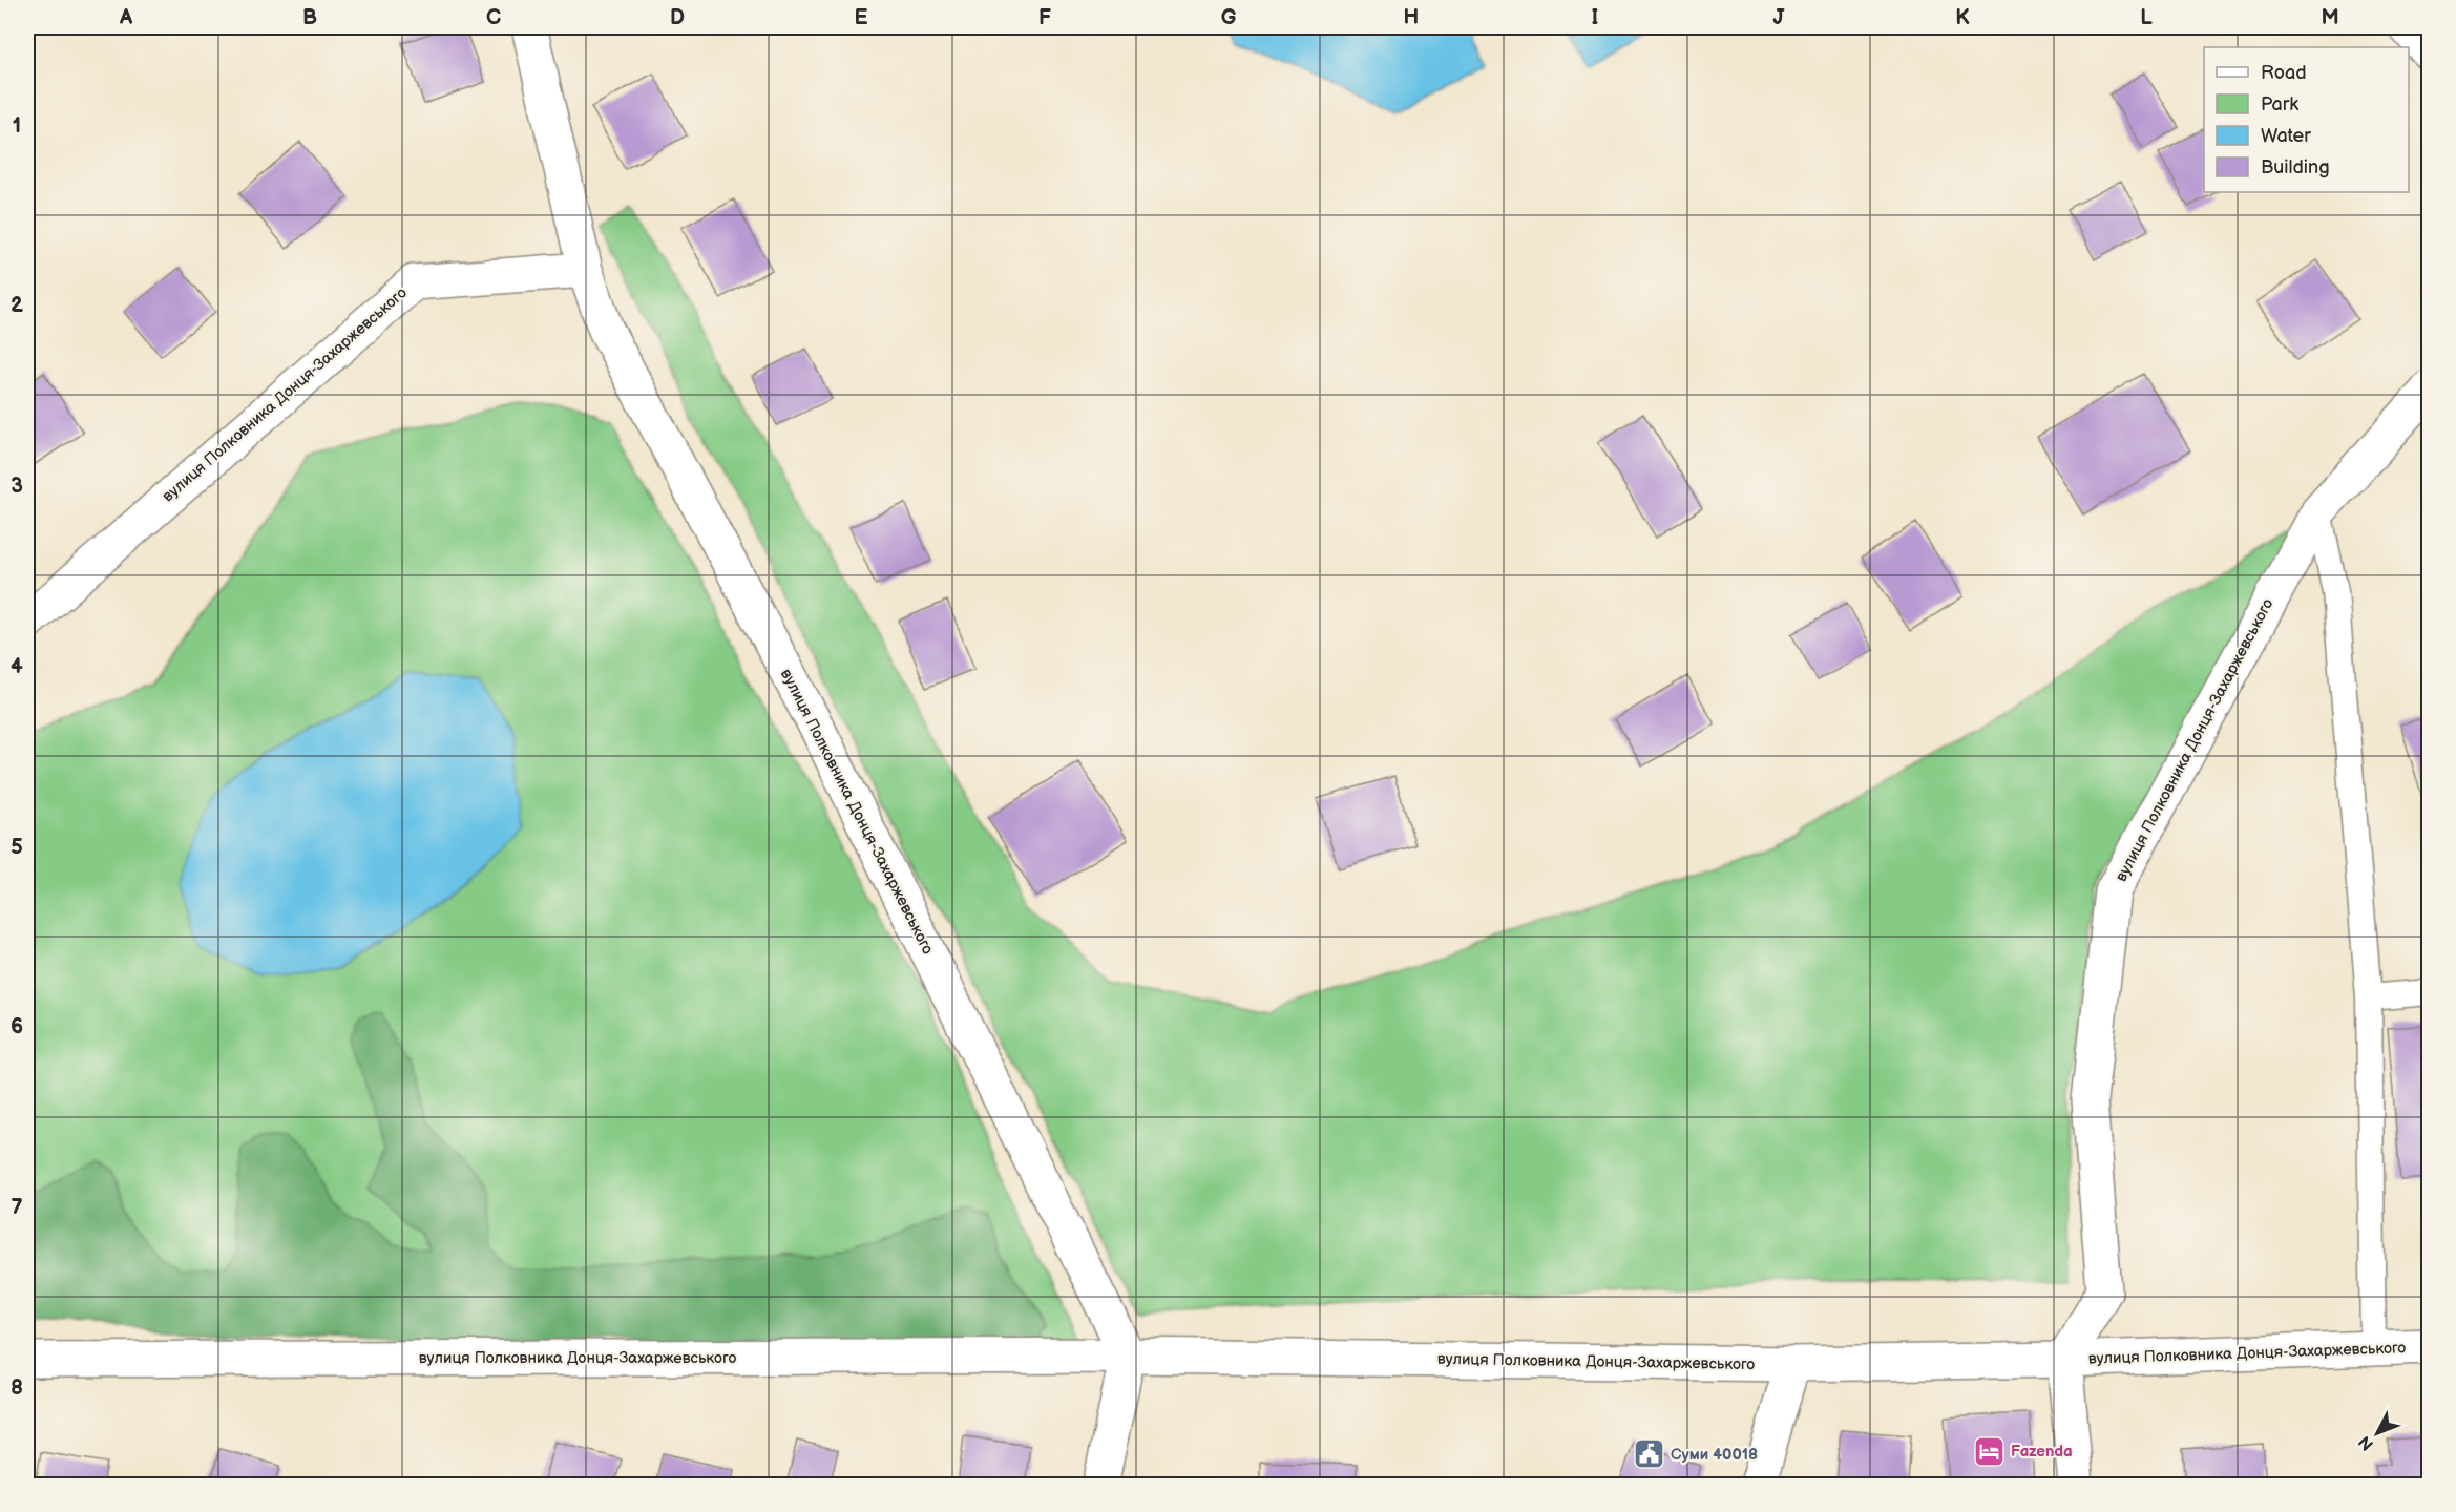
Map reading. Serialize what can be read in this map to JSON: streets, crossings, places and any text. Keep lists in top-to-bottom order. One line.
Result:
{"streets":{"street":["вулиця Полковника Донця-Захаржевського"]},"places":{"hotel":["Fazenda"],"public building":["Суми 40018"]},"legend":["Road","Park","Water","Building"],"north":"bottom left","grid":{"columns":["A","B","C","D","E","F","G","H","I","J","K","L","M"],"rows":["1","2","3","4","5","6","7","8"]}}
